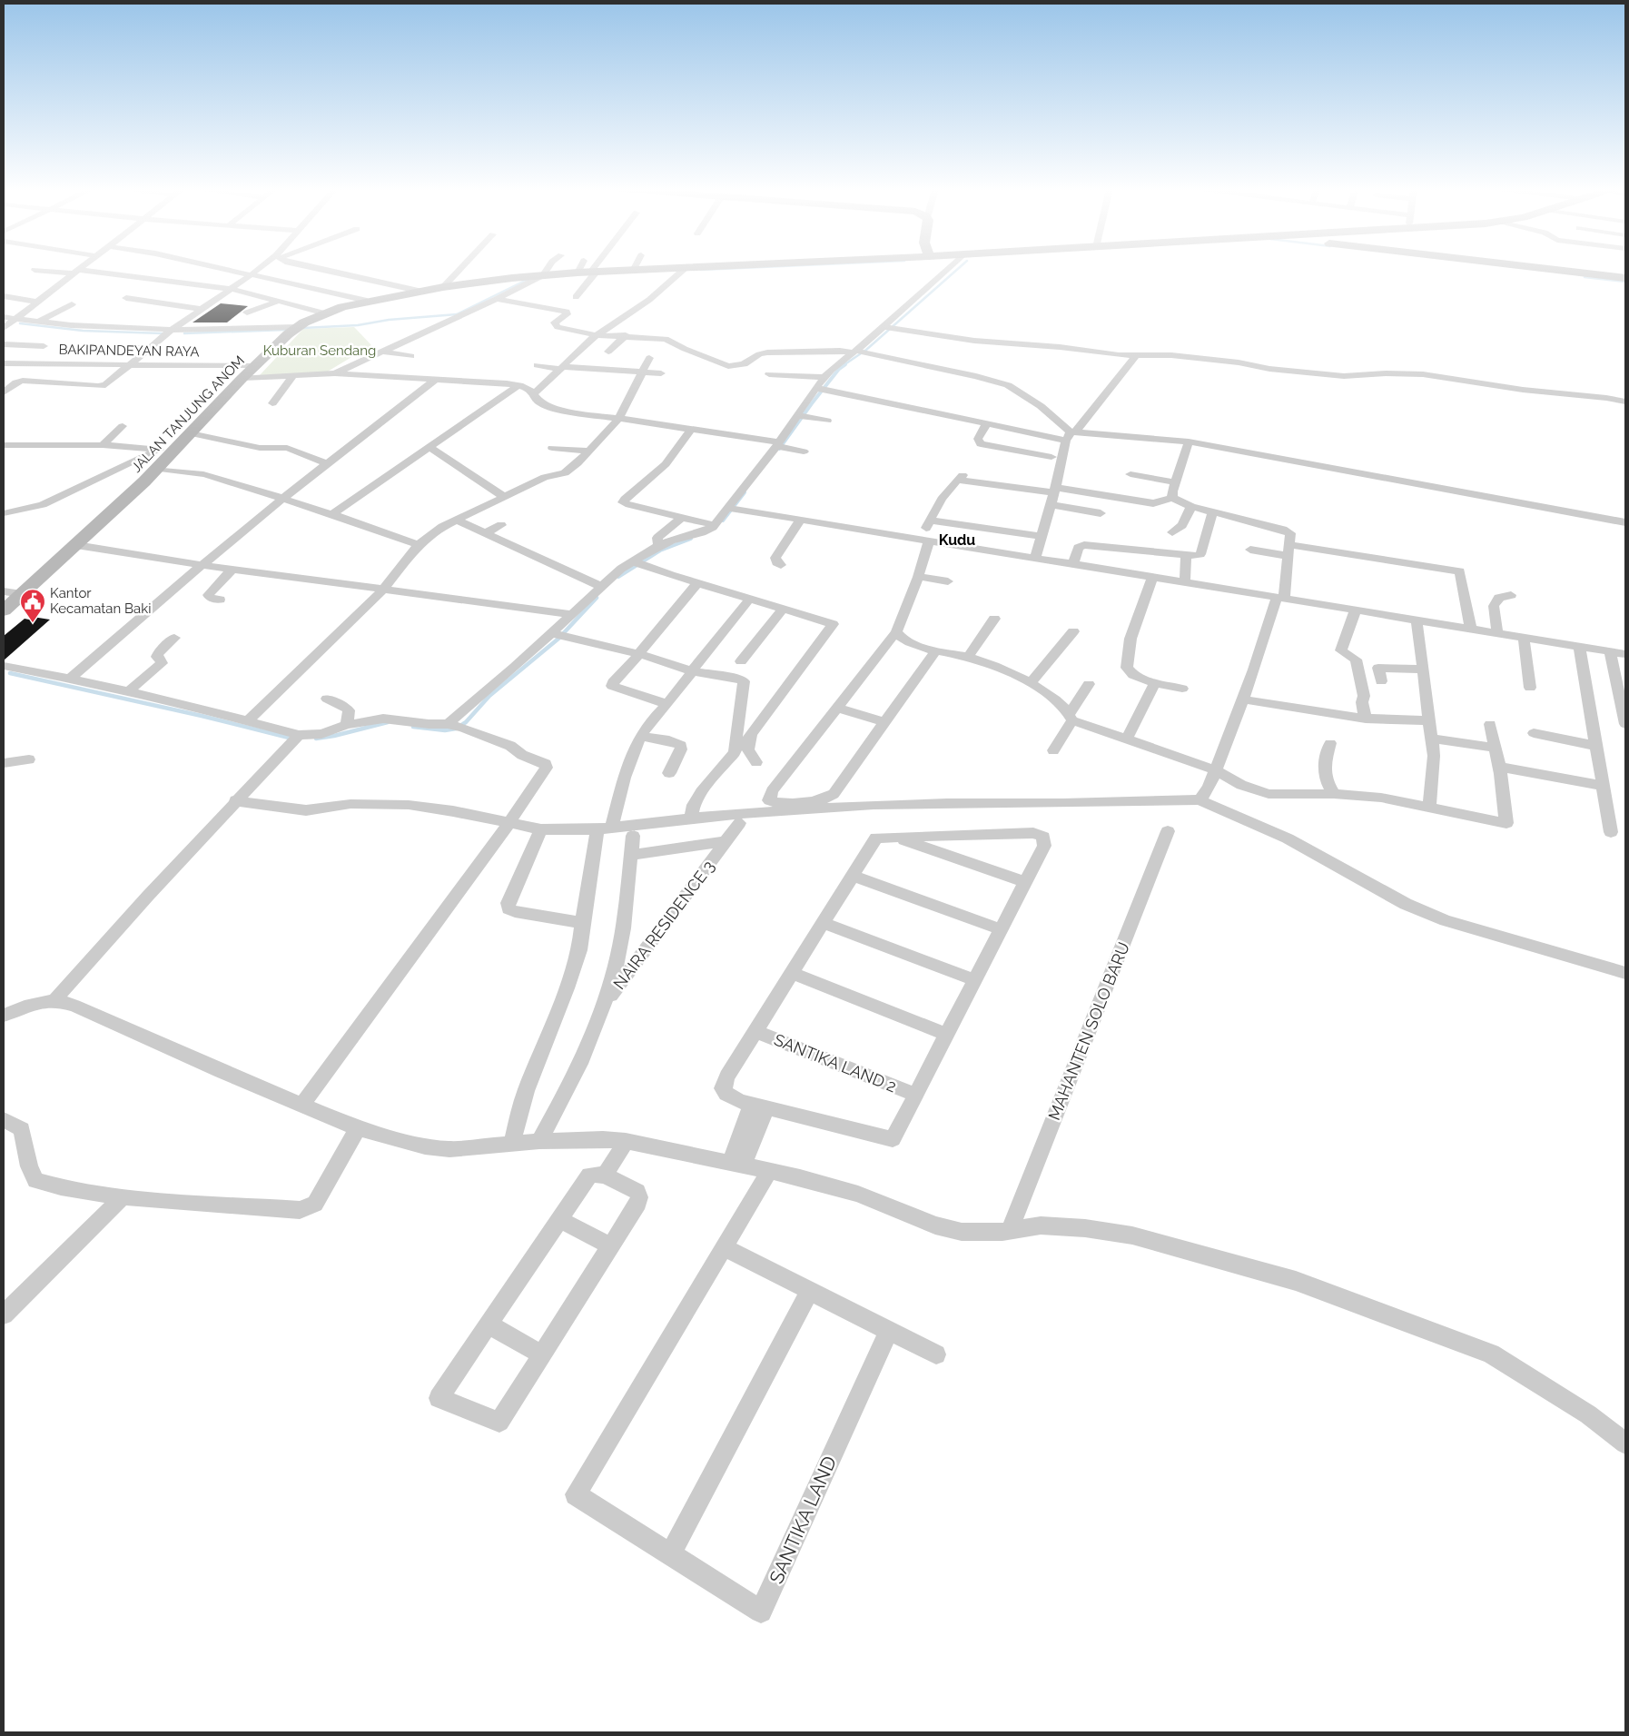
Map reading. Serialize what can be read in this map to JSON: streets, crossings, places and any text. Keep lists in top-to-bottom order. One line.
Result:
{"streets":{"main road":["JALAN TANJUNG ANOM"],"street":["BAKIPANDEYAN RAYA","NAIRA RESIDENCE 3","MAHANTEN SOLO BARU","SANTIKA LAND 2","SANTIKA LAND"]},"crossings":[["BAKIPANDEYAN RAYA","JALAN TANJUNG ANOM"]],"districts":["Kudu"],"parks":["Kuburan Sendang"],"places":{"public building":["Kantor Kecamatan Baki"]}}
